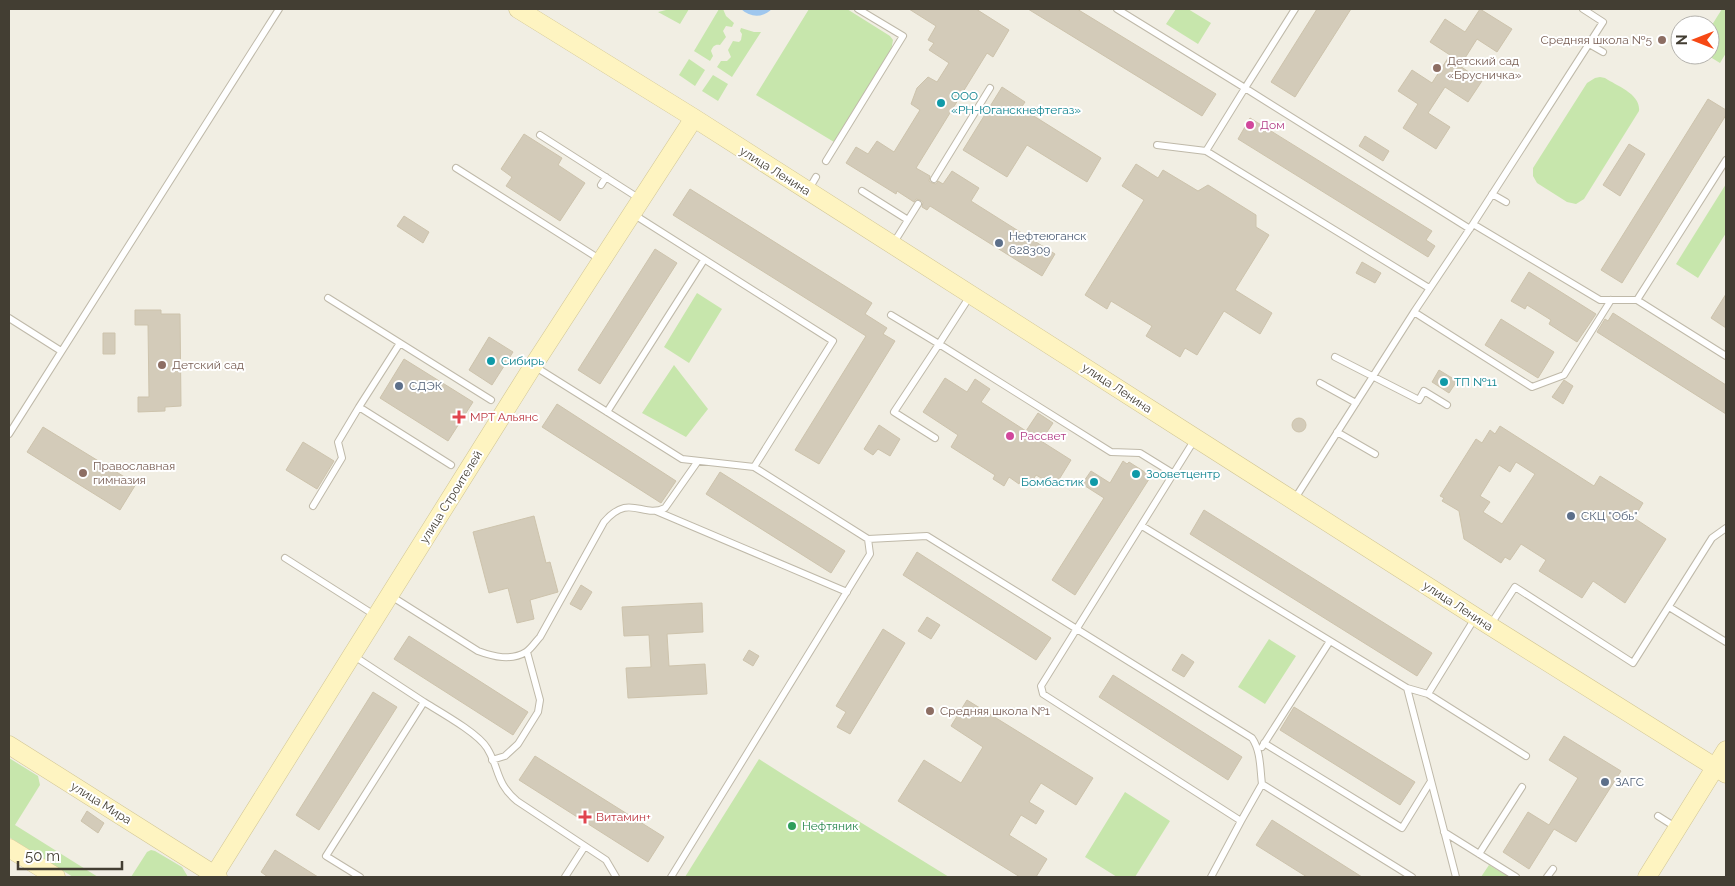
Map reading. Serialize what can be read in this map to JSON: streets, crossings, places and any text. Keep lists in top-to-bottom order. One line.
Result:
{"streets":{"main road":["улица Ленина","улица Строителей","улица Мира"]},"crossings":[["улица Ленина","улица Строителей"],["улица Строителей","улица Мира"]],"places":{"other":["Средняя школа №5","Детский сад «Брусничка»","ООО «РН-Юганскнефтегаз»","Дом","Нефтеюганск 628309","Сибирь","Детский сад","ТП №11","СДЭК","Рассвет","Православная гимназия","Зооветцентр","Бомбастик","СКЦ \"Обь\"","Средняя школа №1","ЗАГС","Нефтяник"],"health":["МРТ Альянс","Витамин+"]},"scale_bar":"50 m","north":"left"}
